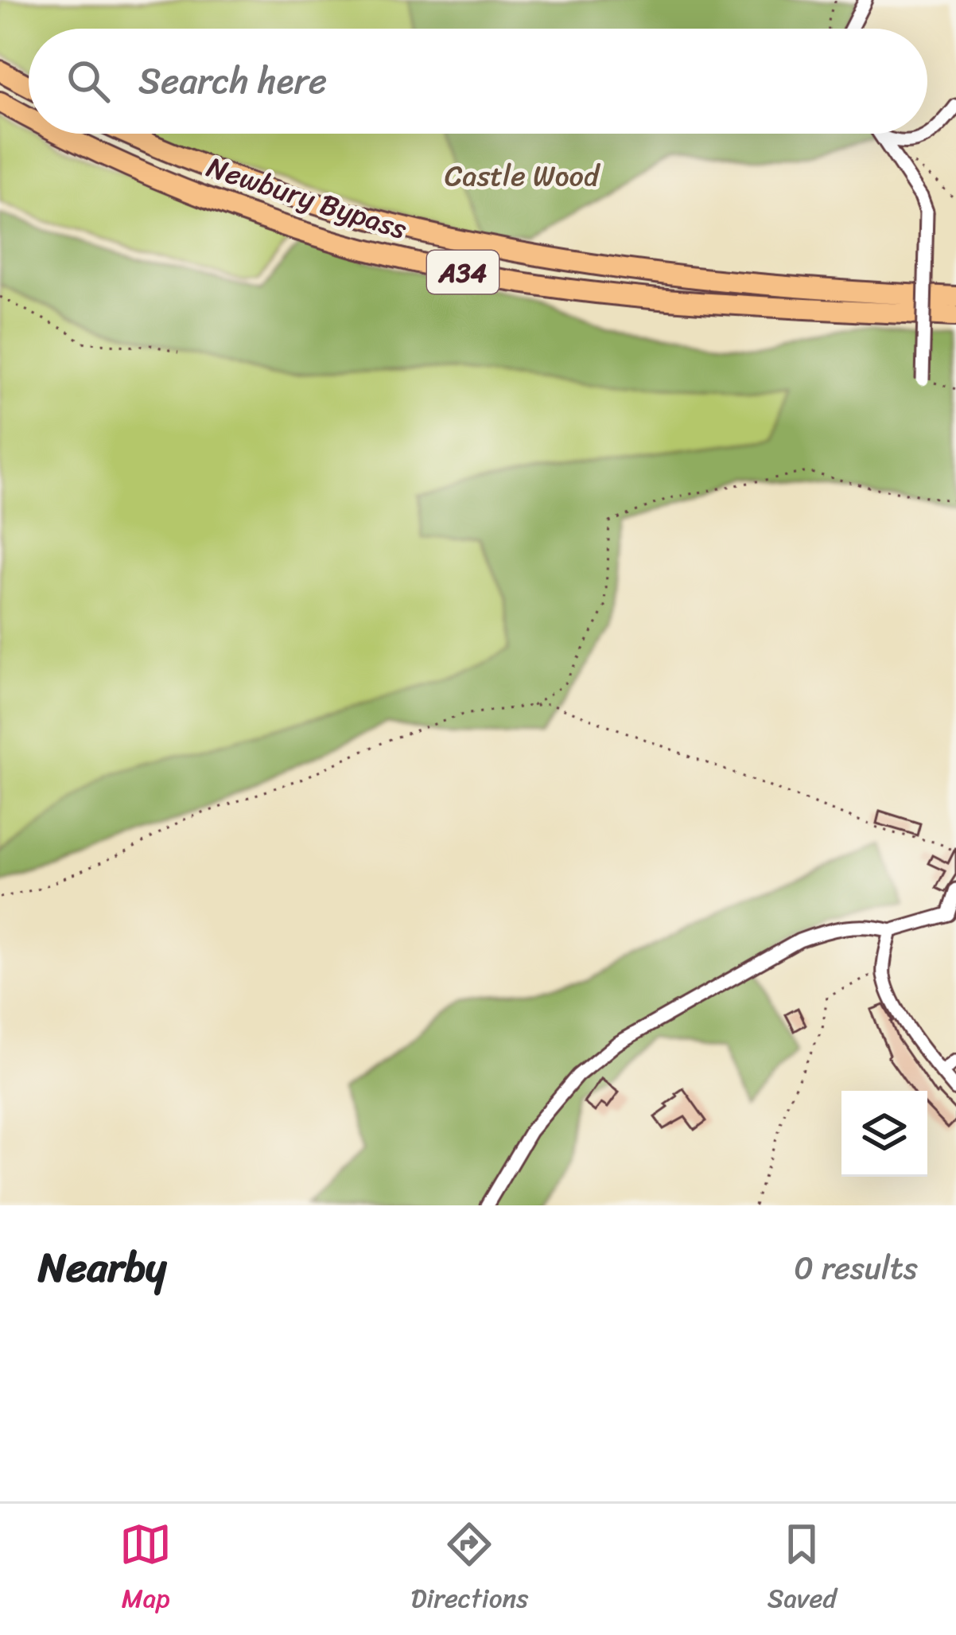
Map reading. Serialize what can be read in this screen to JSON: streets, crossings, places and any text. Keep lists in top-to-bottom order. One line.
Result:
{"streets":{"highway":["Newbury Bypass","A34"]},"parks":["Castle Wood"],"page":{"search":"Search here","heading":["Nearby","0 results"],"nav":["Map","Directions","Saved"]}}
